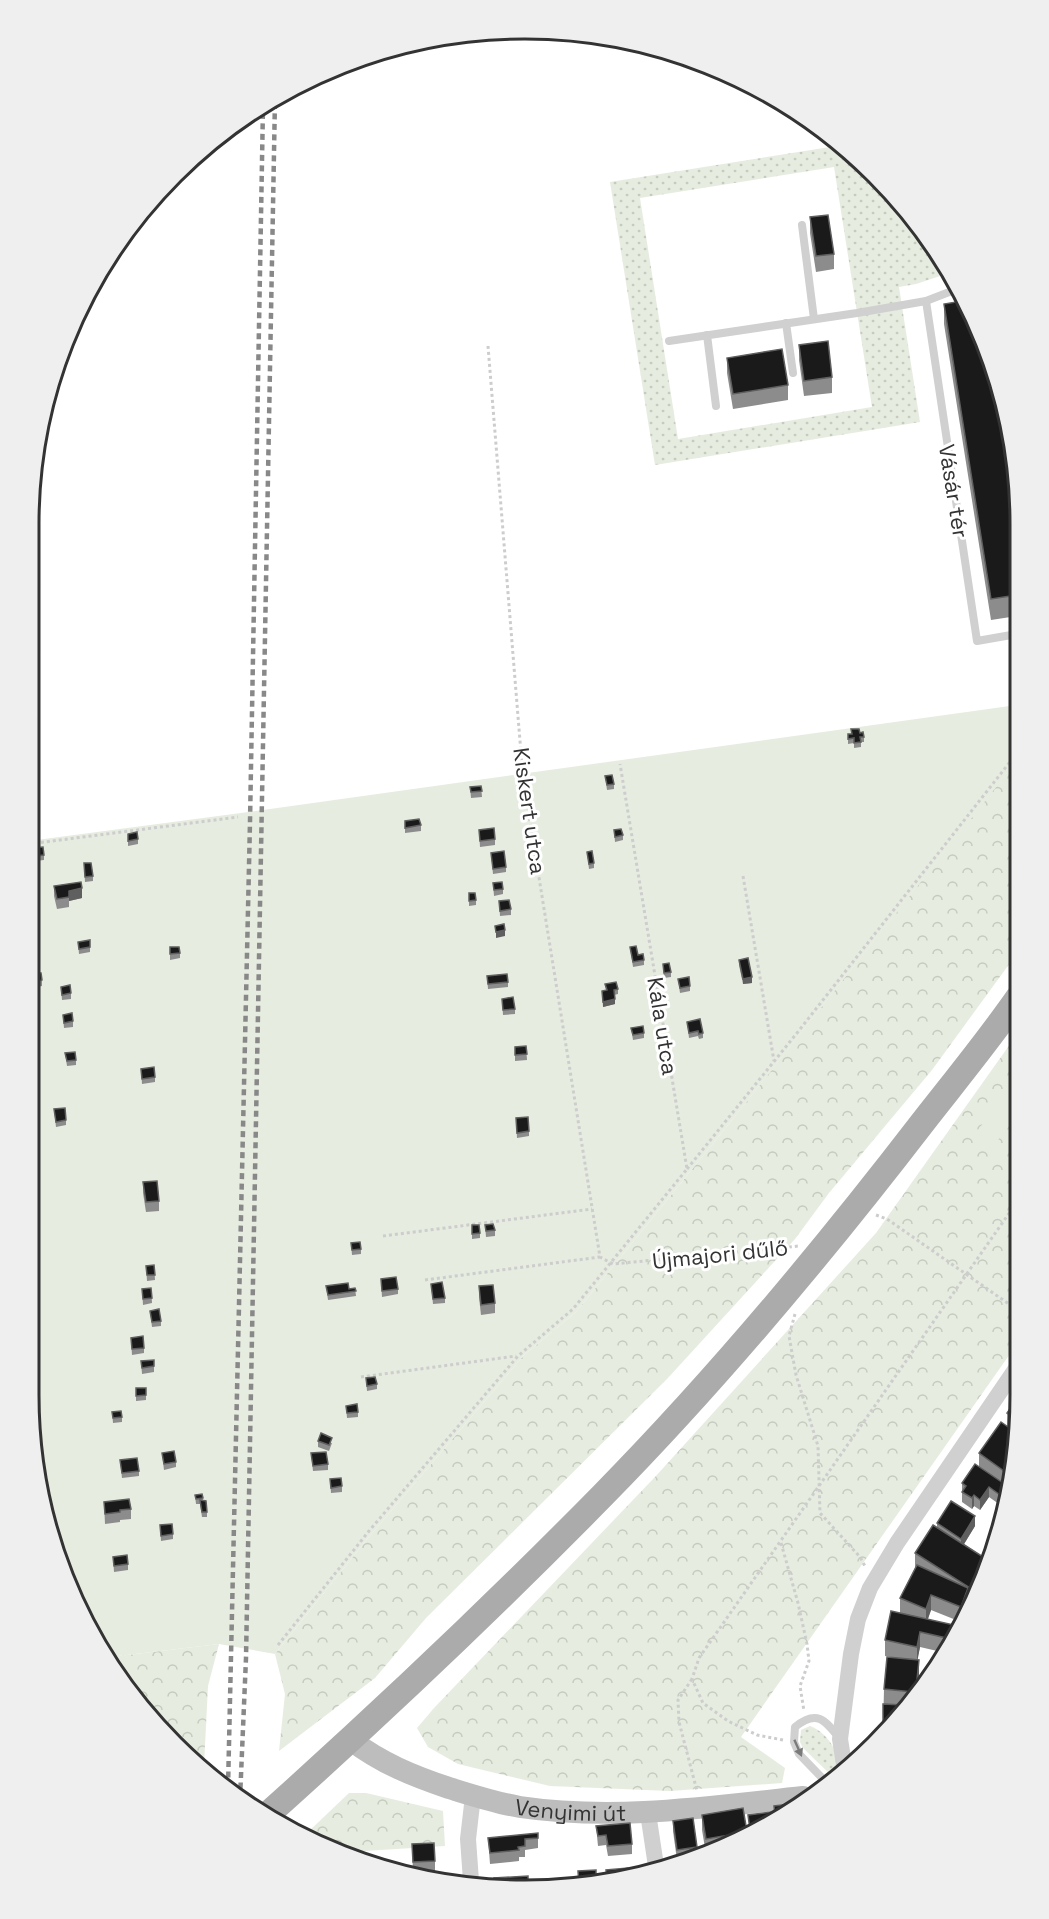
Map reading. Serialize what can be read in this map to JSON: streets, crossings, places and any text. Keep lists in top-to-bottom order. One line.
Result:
{"streets":{"street":["Venyimi út"],"lane":["Vásár tér"],"path":["Kiskert utca","Kála utca","Újmajori dűlő"]}}
